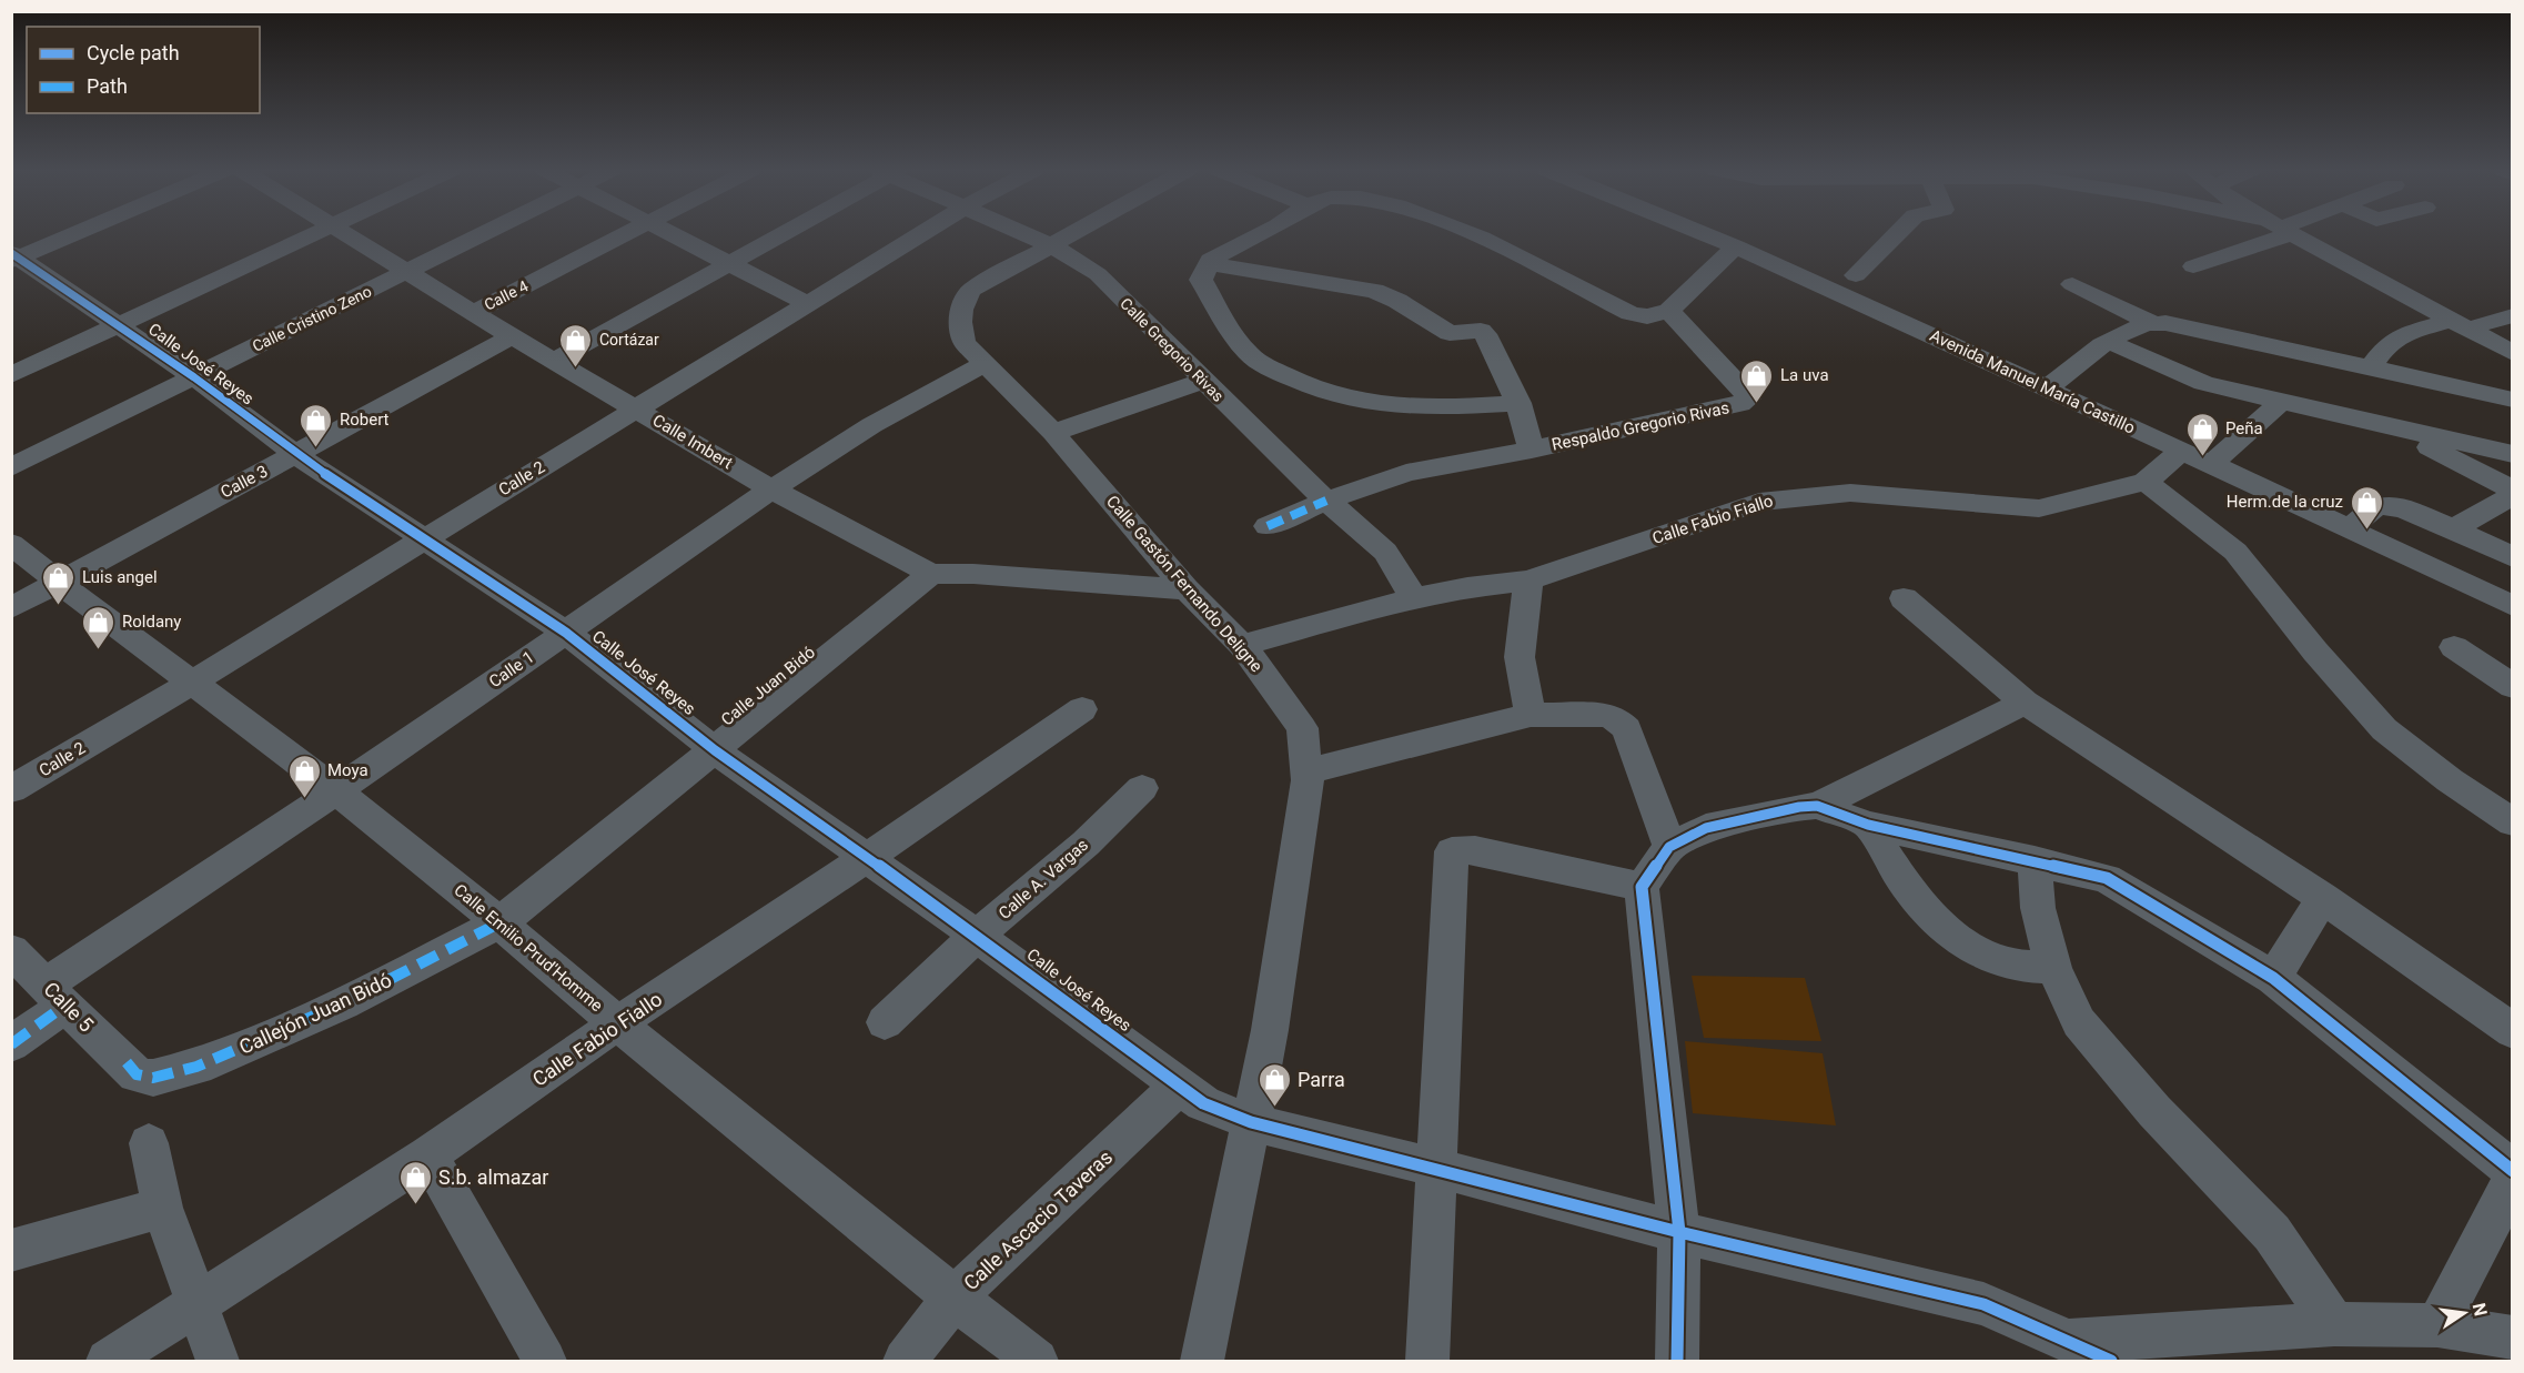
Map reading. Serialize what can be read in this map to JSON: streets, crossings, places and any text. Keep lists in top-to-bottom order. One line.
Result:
{"streets":{"street":["Calle 4","Calle Cristino Zeno","Calle Gregorio Rivas","Calle José Reyes","Avenida Manuel María Castillo","Respaldo Gregorio Rivas","Calle Imbert","Calle 2","Calle 3","Calle Fabio Fiallo","Calle Gastón Fernando Deligne","Calle 1","Calle Juan Bidó","Calle A. Vargas","Calle Emilio Prud'Homme","Calle 5","Callejón Juan Bidó","Calle Ascacio Taveras"]},"crossings":[["Calle 4","Calle Imbert"],["Calle Cristino Zeno","Calle José Reyes"],["Calle Cristino Zeno","Calle Imbert"],["Calle Gregorio Rivas","Respaldo Gregorio Rivas"],["Calle Gregorio Rivas","Calle Fabio Fiallo"],["Calle Gregorio Rivas","Calle Gastón Fernando Deligne"],["Calle José Reyes","Calle 2"],["Calle José Reyes","Calle 3"],["Calle José Reyes","Calle Fabio Fiallo"],["Calle José Reyes","Calle Gastón Fernando Deligne"],["Calle José Reyes","Calle 1"],["Calle José Reyes","Calle Juan Bidó"],["Calle José Reyes","Calle A. Vargas"],["Calle José Reyes","Calle Ascacio Taveras"],["Avenida Manuel María Castillo","Calle Fabio Fiallo"],["Calle Imbert","Calle 2"],["Calle Imbert","Calle 3"],["Calle Imbert","Calle Gastón Fernando Deligne"],["Calle Imbert","Calle 1"],["Calle Imbert","Calle Juan Bidó"],["Calle 2","Calle Emilio Prud'Homme"],["Calle 3","Calle Emilio Prud'Homme"],["Calle Fabio Fiallo","Calle Gastón Fernando Deligne"],["Calle Fabio Fiallo","Calle Emilio Prud'Homme"],["Calle Gastón Fernando Deligne","Calle 1"],["Calle 1","Calle Emilio Prud'Homme"],["Calle 1","Calle 5"],["Calle Juan Bidó","Calle Emilio Prud'Homme"],["Calle Juan Bidó","Callejón Juan Bidó"],["Calle Emilio Prud'Homme","Callejón Juan Bidó"],["Calle Emilio Prud'Homme","Calle Ascacio Taveras"],["Calle 5","Callejón Juan Bidó"]],"places":{"shop":["Cortázar","La uva","Robert","Peña","Herm.de la cruz","Luis angel","Roldany","Moya","Parra","S.b. almazar"]},"legend":["Cycle path","Path"],"north":"right"}
